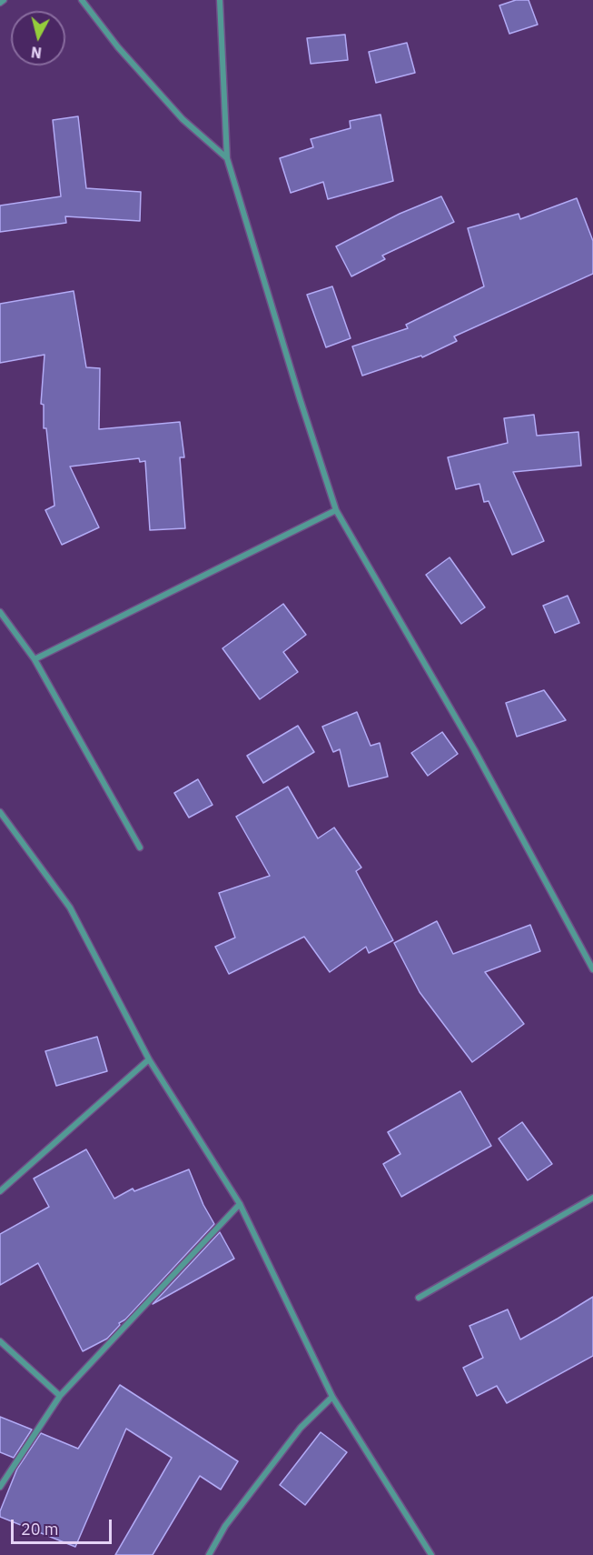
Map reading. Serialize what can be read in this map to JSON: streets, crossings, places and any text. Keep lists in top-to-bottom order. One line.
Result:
{"scale_bar":"20 m","north":"bottom"}
